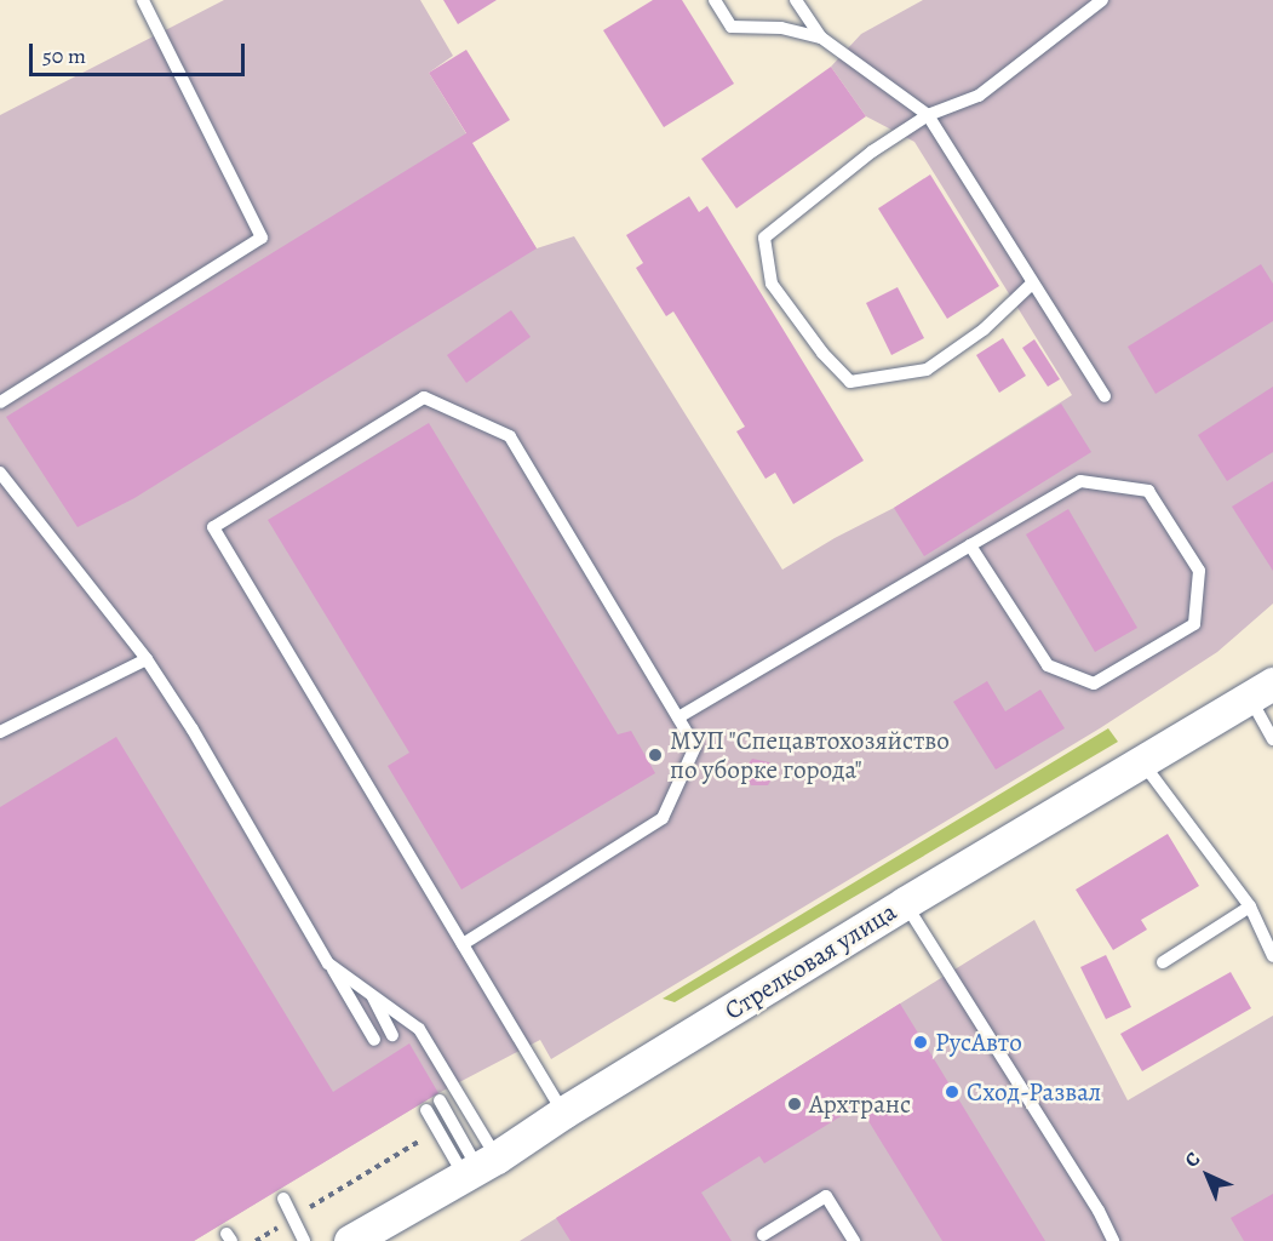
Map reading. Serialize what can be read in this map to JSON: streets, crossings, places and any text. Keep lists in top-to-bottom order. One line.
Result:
{"streets":{"street":["Стрелковая улица"]},"places":["МУП \"Спецавтохозяйство по уборке города\"","РусАвто","Сход-Развал","Архтранс"],"scale_bar":"50 m","north":"top left"}
